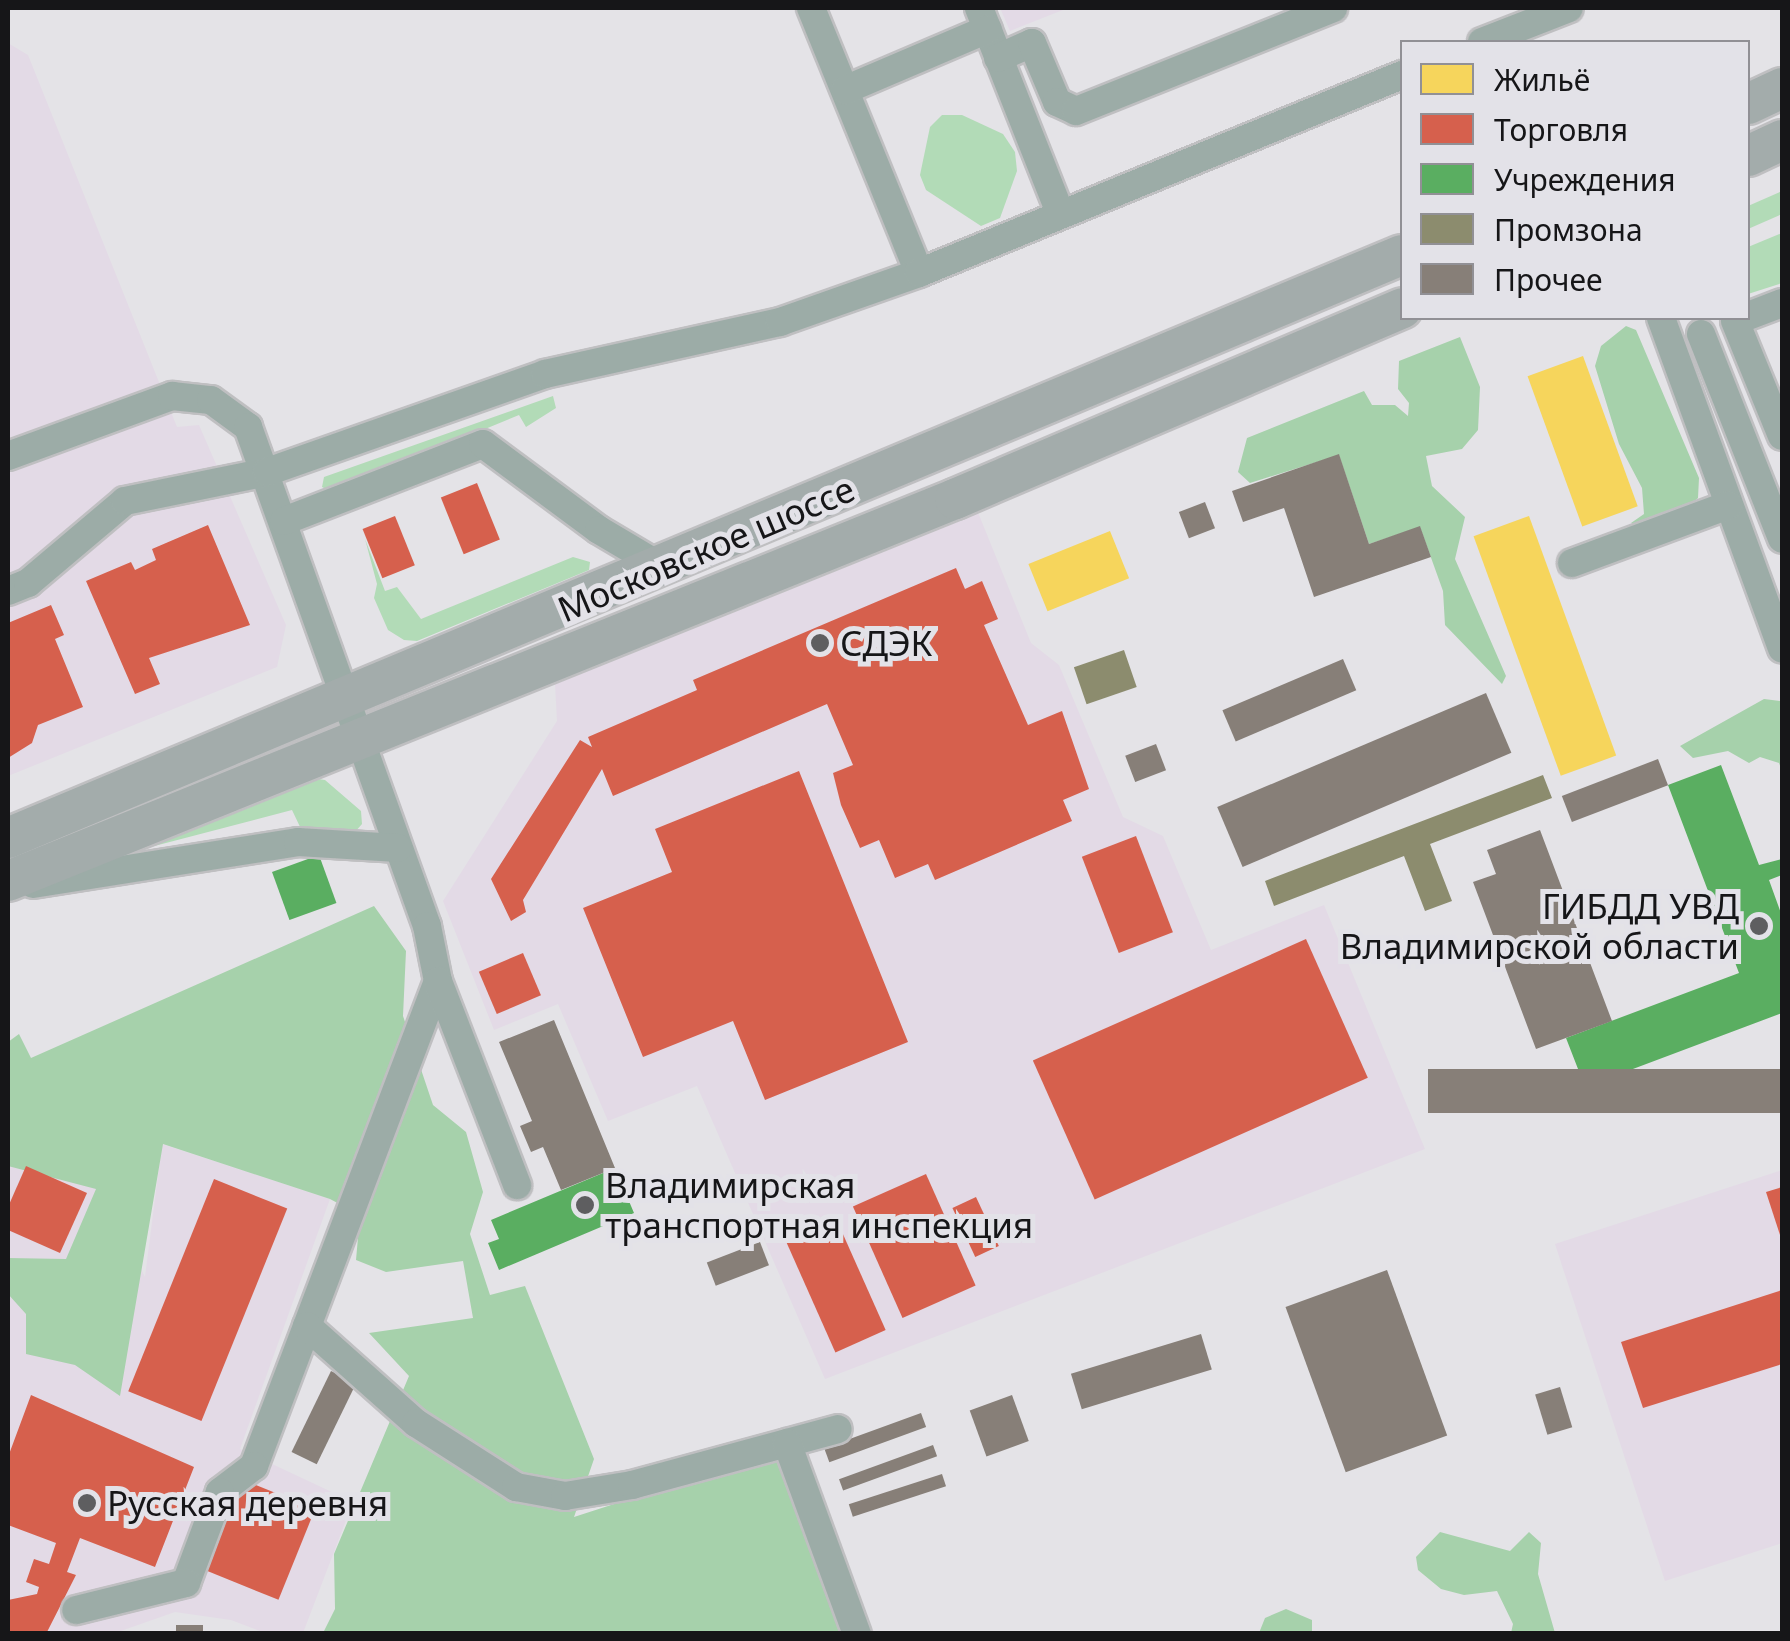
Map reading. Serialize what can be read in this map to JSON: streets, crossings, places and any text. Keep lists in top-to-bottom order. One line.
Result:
{"streets":{"highway":["Московское шоссе"]},"places":["СДЭК","ГИБДД УВД Владимирской области","Владимирская транспортная инспекция","Русская деревня"],"legend":["Жильё","Торговля","Учреждения","Промзона","Прочее"]}
